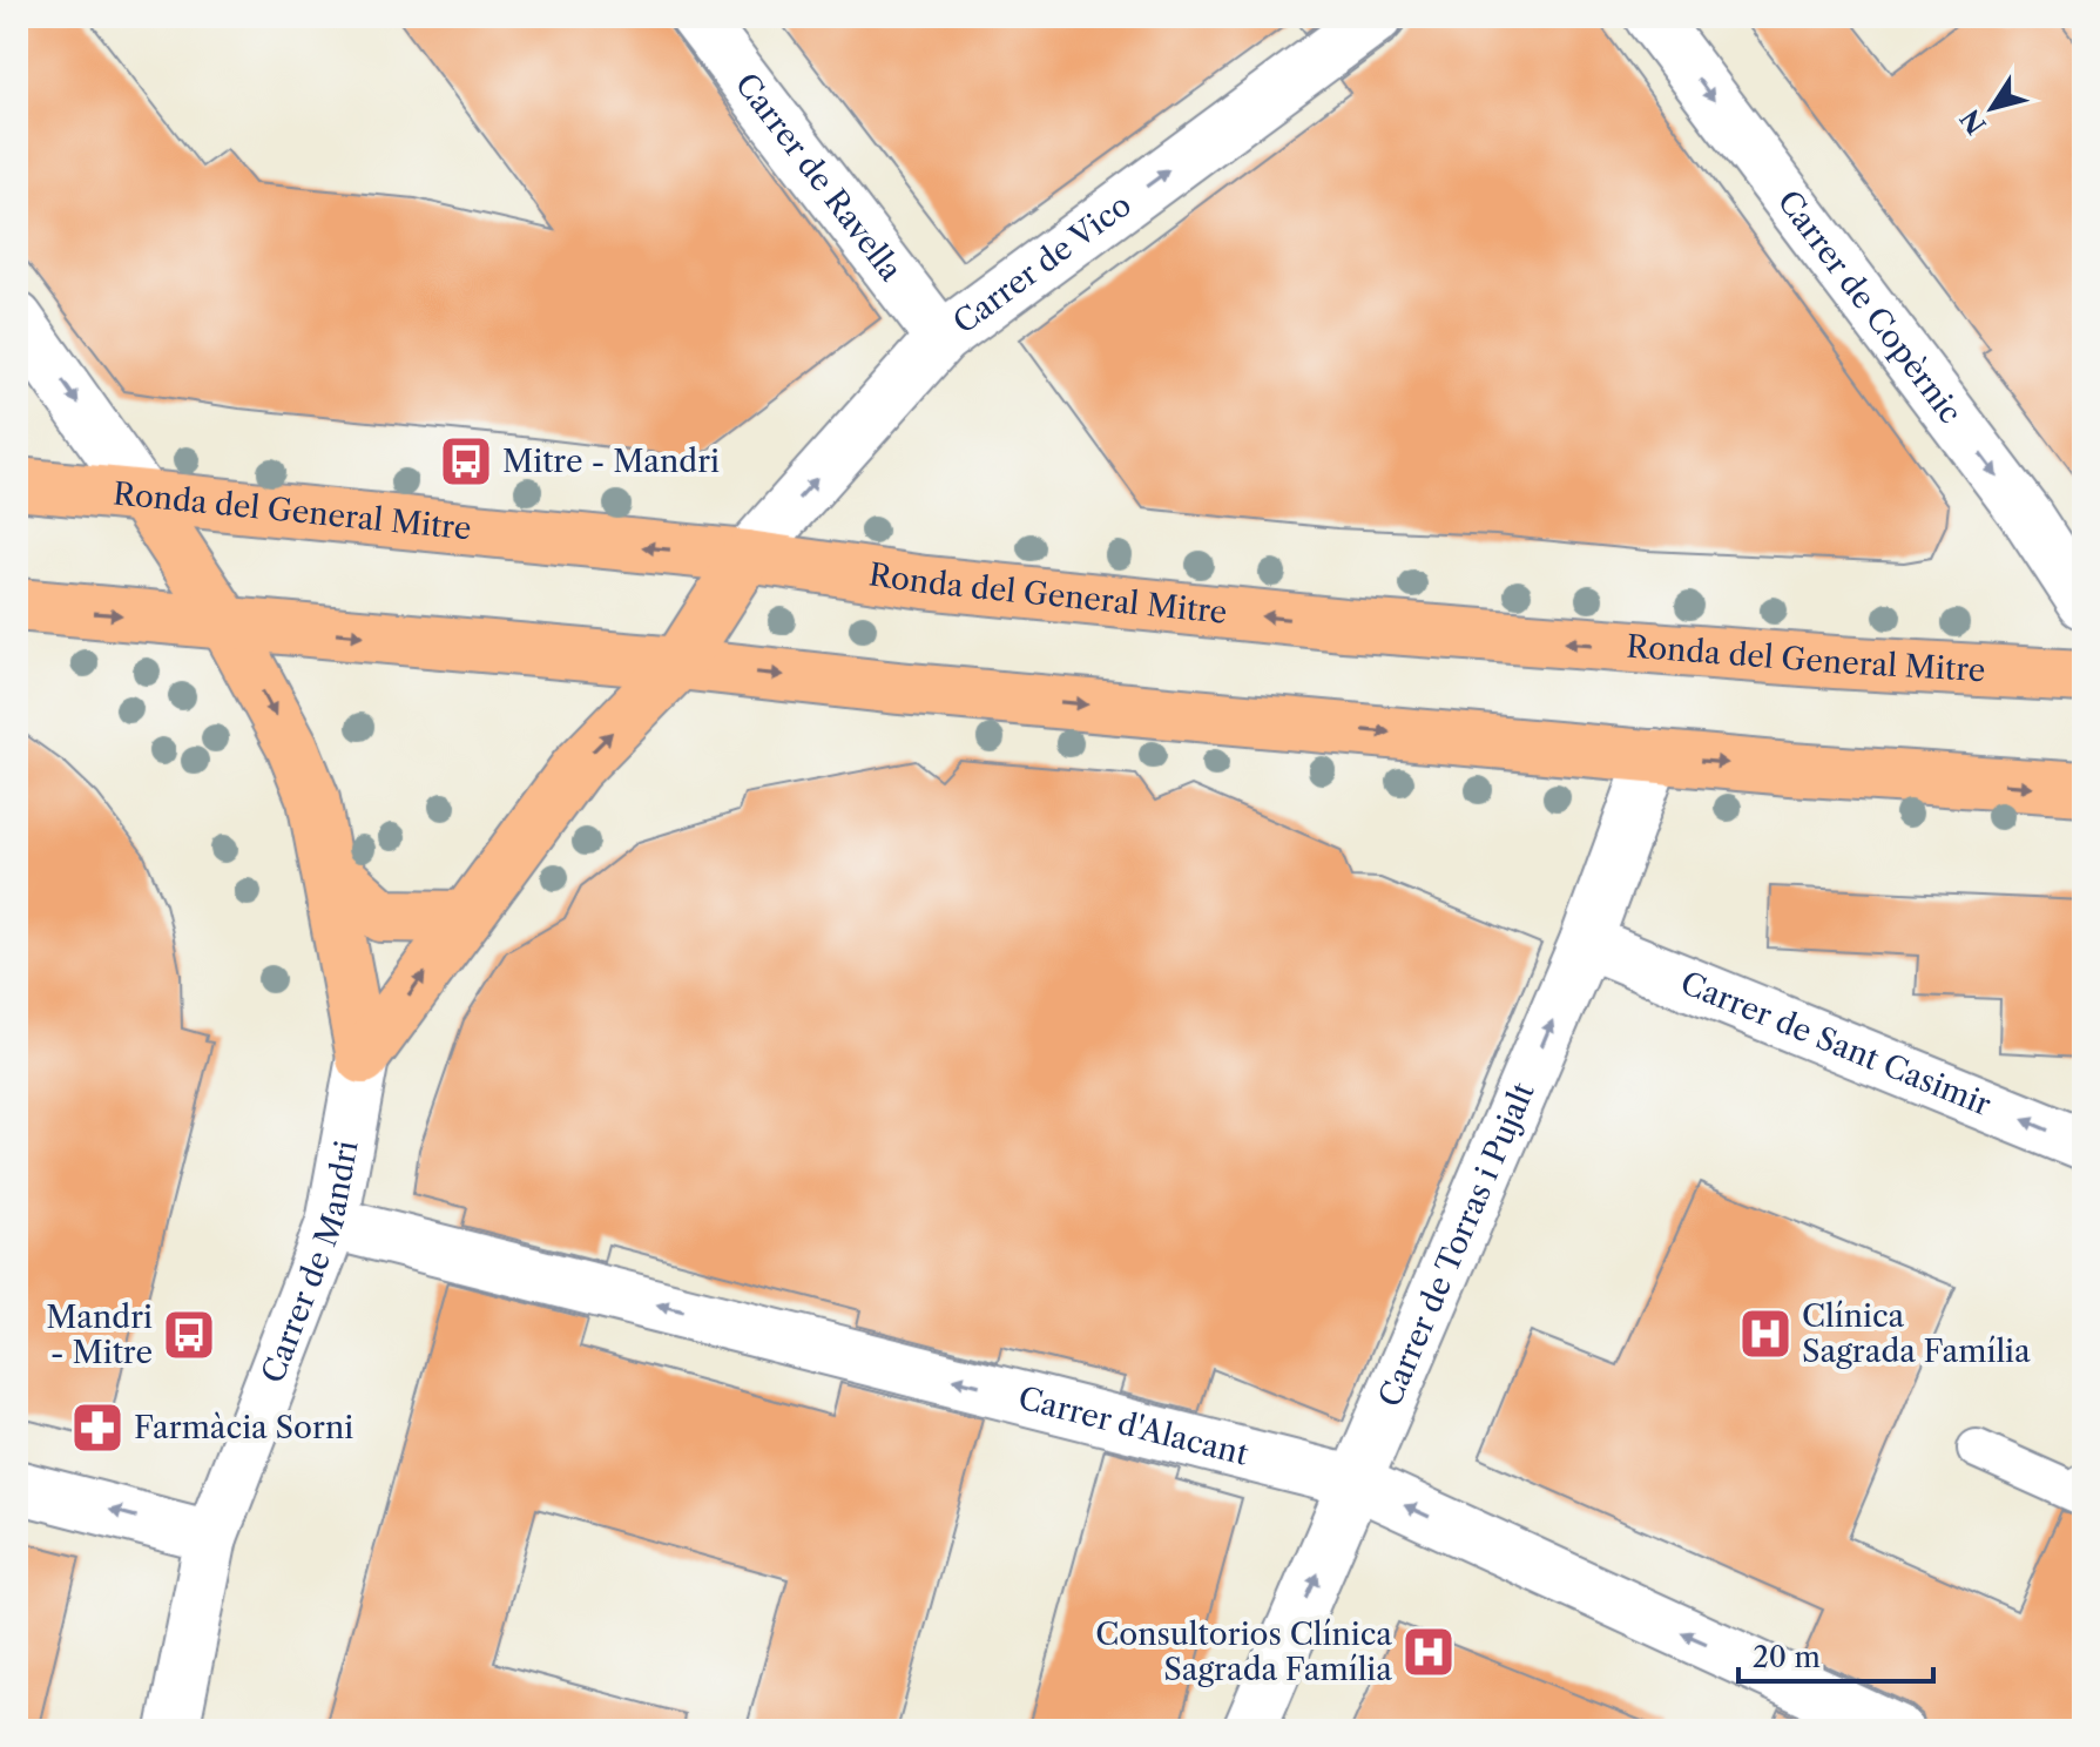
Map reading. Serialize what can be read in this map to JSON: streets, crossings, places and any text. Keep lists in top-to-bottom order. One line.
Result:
{"streets":{"main road":["Ronda del General Mitre"],"street":["Carrer de Ravella","Carrer de Vico","Carrer de Copèrnic","Carrer de Sant Casimir","Carrer de Torras i Pujalt","Carrer de Mandri","Carrer d'Alacant"]},"crossings":[["Carrer de Ravella","Carrer de Vico"],["Carrer de Vico","Ronda del General Mitre"],["Carrer de Sant Casimir","Carrer de Torras i Pujalt"],["Carrer de Torras i Pujalt","Carrer d'Alacant"],["Carrer de Mandri","Carrer d'Alacant"]],"one_way":["Carrer de Vico","Carrer de Copèrnic","Carrer de Sant Casimir","Carrer de Torras i Pujalt","Carrer d'Alacant"],"places":{"bus stop":["Mitre - Mandri","Mandri - Mitre"],"hospital":["Clínica Sagrada Família","Consultorios Clínica Sagrada Família"],"pharmacy":["Farmàcia Sorni"]},"scale_bar":"20 m","north":"bottom left"}
